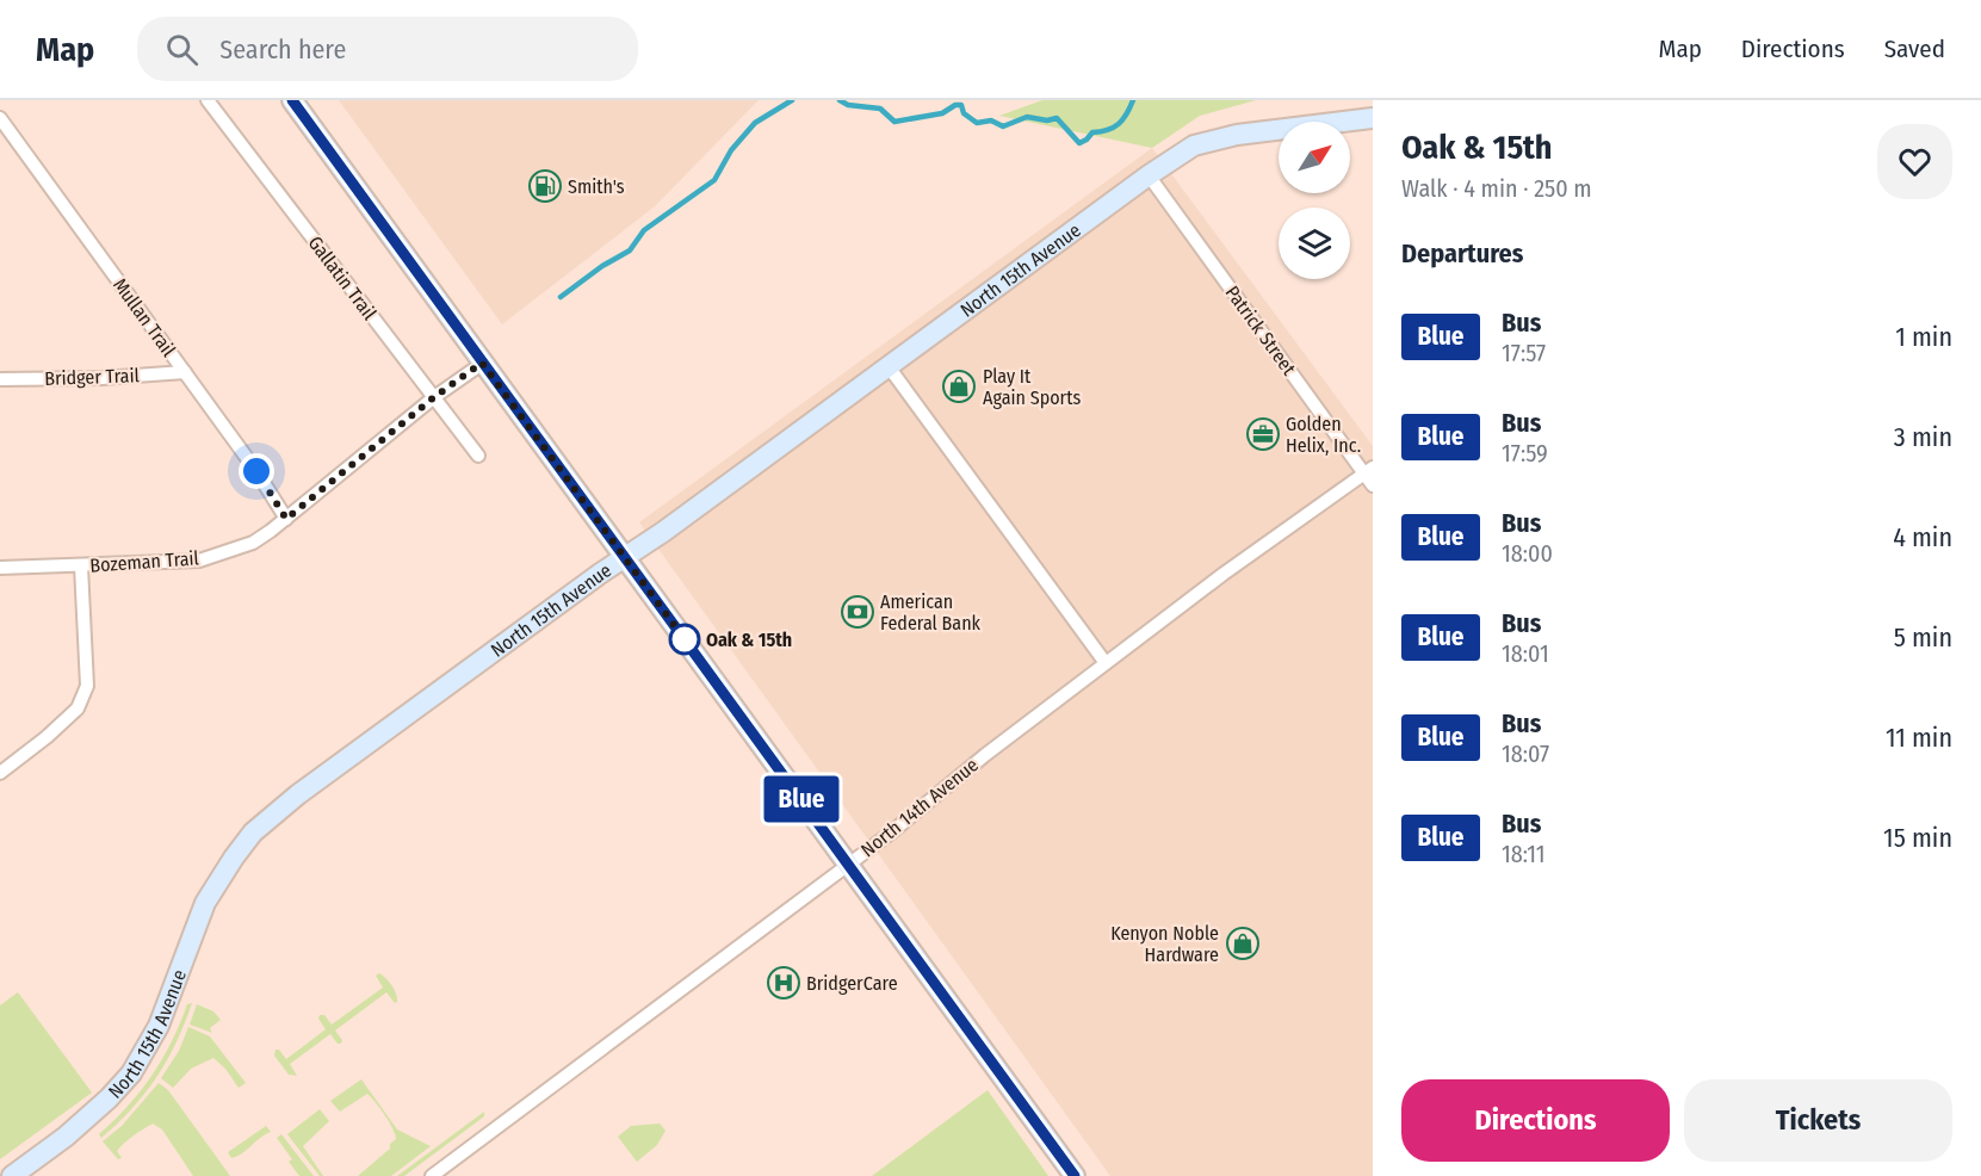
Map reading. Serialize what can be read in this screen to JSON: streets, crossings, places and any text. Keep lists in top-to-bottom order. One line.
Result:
{"streets":{"street":["North 15th Avenue","Gallatin Trail","Mullan Trail","Patrick Street","Bridger Trail","Bozeman Trail","North 14th Avenue"]},"crossings":[["North 15th Avenue","Patrick Street"],["Gallatin Trail","Bozeman Trail"],["Mullan Trail","Bridger Trail"],["Mullan Trail","Bozeman Trail"],["Patrick Street","North 14th Avenue"]],"places":{"fuel station":["Smith's"],"shop":["Play It Again Sports","Kenyon Noble Hardware"],"office":["Golden Helix, Inc."],"bank":["American Federal Bank"],"other":["Oak & 15th"],"hospital":["BridgerCare"]},"lines":["bus line Blue"],"north":"top right","page":{"header":"Map","search":"Search here","nav":["Map","Directions","Saved"],"on_map":"Blue","heading":[["Oak & 15th","Walk · 4 min · 250 m"],"Departures"],"list":[{"mark":"Blue","name":"Bus","note":"17:57","value":"1 min"},{"mark":"Blue","name":"Bus","note":"17:59","value":"3 min"},{"mark":"Blue","name":"Bus","note":"18:00","value":"4 min"},{"mark":"Blue","name":"Bus","note":"18:01","value":"5 min"},{"mark":"Blue","name":"Bus","note":"18:07","value":"11 min"},{"mark":"Blue","name":"Bus","note":"18:11","value":"15 min"}],"buttons":["Directions","Tickets"]}}
